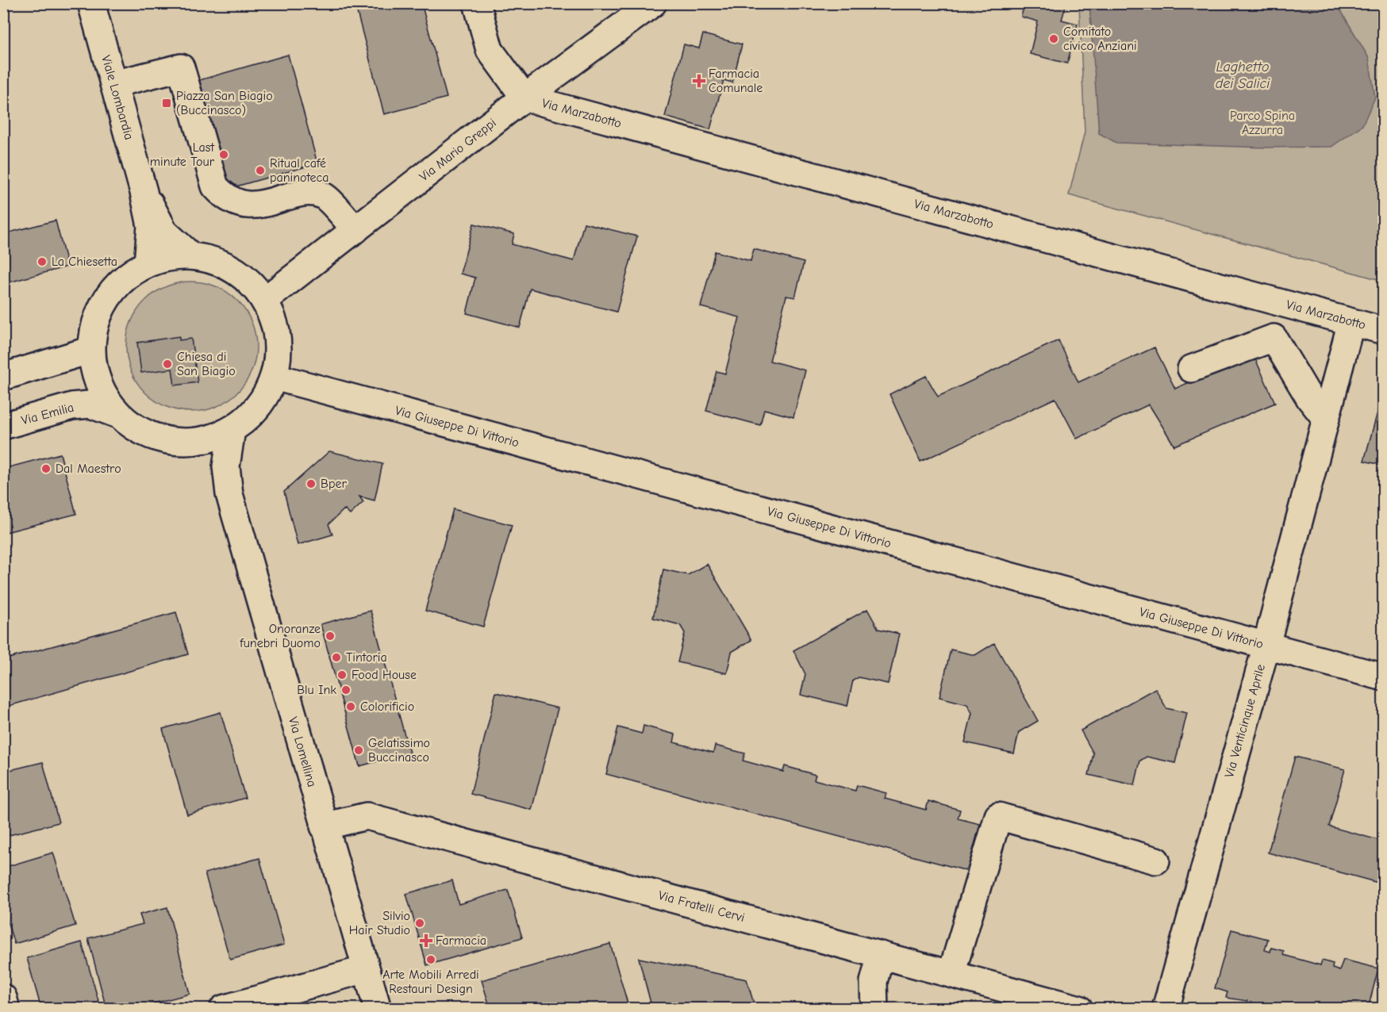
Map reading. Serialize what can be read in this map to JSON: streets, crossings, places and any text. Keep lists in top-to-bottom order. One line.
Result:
{"streets":{"street":["Viale Lombardia","Via Marzabotto","Via Mario Greppi","Via Emilia","Via Giuseppe Di Vittorio","Via Venticinque Aprile","Via Lomellina","Via Fratelli Cervi"]},"crossings":[["Via Marzabotto","Via Mario Greppi"],["Via Marzabotto","Via Venticinque Aprile"],["Via Giuseppe Di Vittorio","Via Venticinque Aprile"],["Via Lomellina","Via Fratelli Cervi"]],"water":["Laghetto dei Salici"],"parks":["Parco Spina Azzurra"],"places":{"other":["Comitato civico Anziani","Last minute Tour","Ritual café paninoteca","La Chiesetta","Chiesa di San Biagio","Dal Maestro","Bper","Onoranze funebri Duomo","Tintoria","Food House","Blu Ink","Colorificio","Gelatissimo Buccinasco","Silvio Hair Studio","Arte Mobili Arredi Restauri Design"],"health":["Farmacia Comunale","Farmacia"],"transit":["Piazza San Biagio (Buccinasco)"]}}
